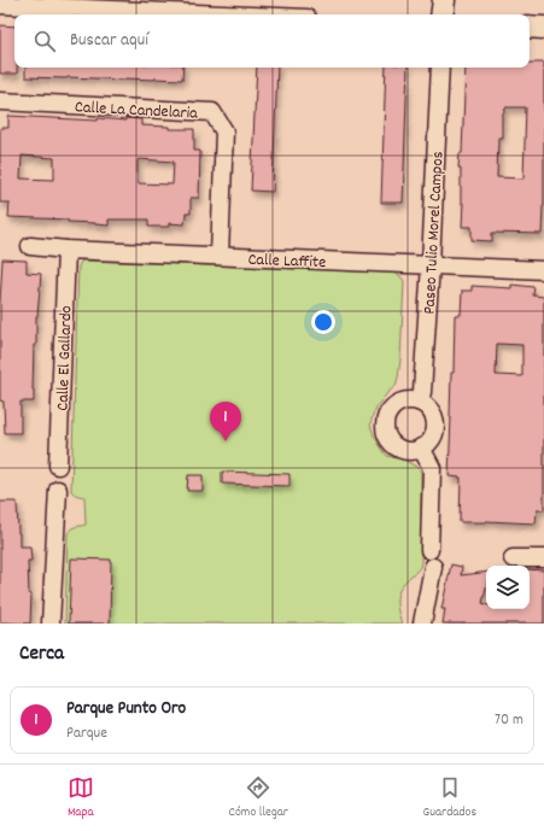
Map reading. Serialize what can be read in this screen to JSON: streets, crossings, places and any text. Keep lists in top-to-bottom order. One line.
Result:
{"streets":{"street":["Calle La Candelaria","Paseo Tulio Morel Campos","Calle Laffite","Calle El Gallardo"]},"crossings":[["Calle La Candelaria","Calle Laffite"],["Paseo Tulio Morel Campos","Calle Laffite"],["Calle Laffite","Calle El Gallardo"]],"page":{"search":"Buscar aquí","pins":"1","heading":"Cerca","list":[{"mark":"1","name":"Parque Punto Oro","note":"Parque","value":"70 m"}],"nav":["Mapa","Cómo llegar","Guardados"]}}
